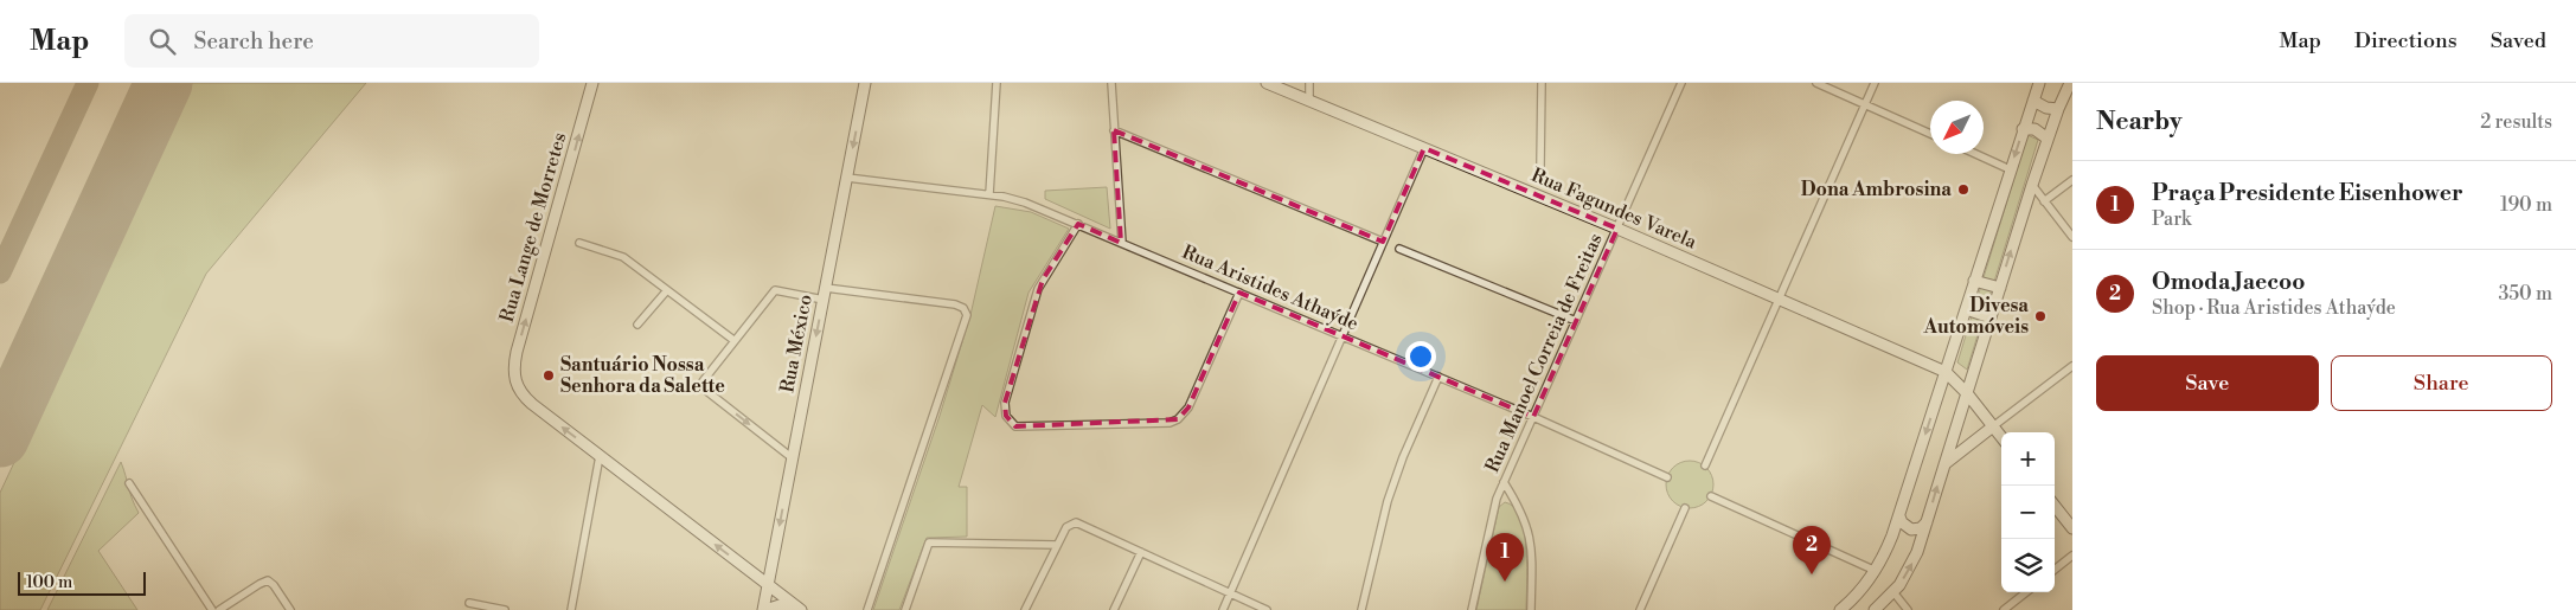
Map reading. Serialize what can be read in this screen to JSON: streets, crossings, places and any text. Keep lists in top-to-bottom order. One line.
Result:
{"streets":{"main road":["Rua Fagundes Varela","Rua Lange de Morretes","Rua México"],"street":["Rua Aristides Athaýde","Rua Manoel Correia de Freitas"]},"crossings":[["Rua Fagundes Varela","Rua Manoel Correia de Freitas"],["Rua Aristides Athaýde","Rua México"],["Rua Aristides Athaýde","Rua Manoel Correia de Freitas"]],"one_way":["Rua Lange de Morretes","Rua México"],"places":["Dona Ambrosina","Divesa Automóveis","Santuário Nossa Senhora da Salette"],"scale_bar":"100 m","north":"bottom left","page":{"header":"Map","search":"Search here","nav":["Map","Directions","Saved"],"heading":["Nearby","2 results"],"list":[{"mark":"1","name":"Praça Presidente Eisenhower","note":"Park","value":"190 m"},{"mark":"2","name":"Omoda Jaecoo","note":"Shop · Rua Aristides Athaýde","value":"350 m"}],"buttons":["Save","Share"],"map_buttons":["+","−"],"pins":["2","1"],"scale":"100 m"}}
